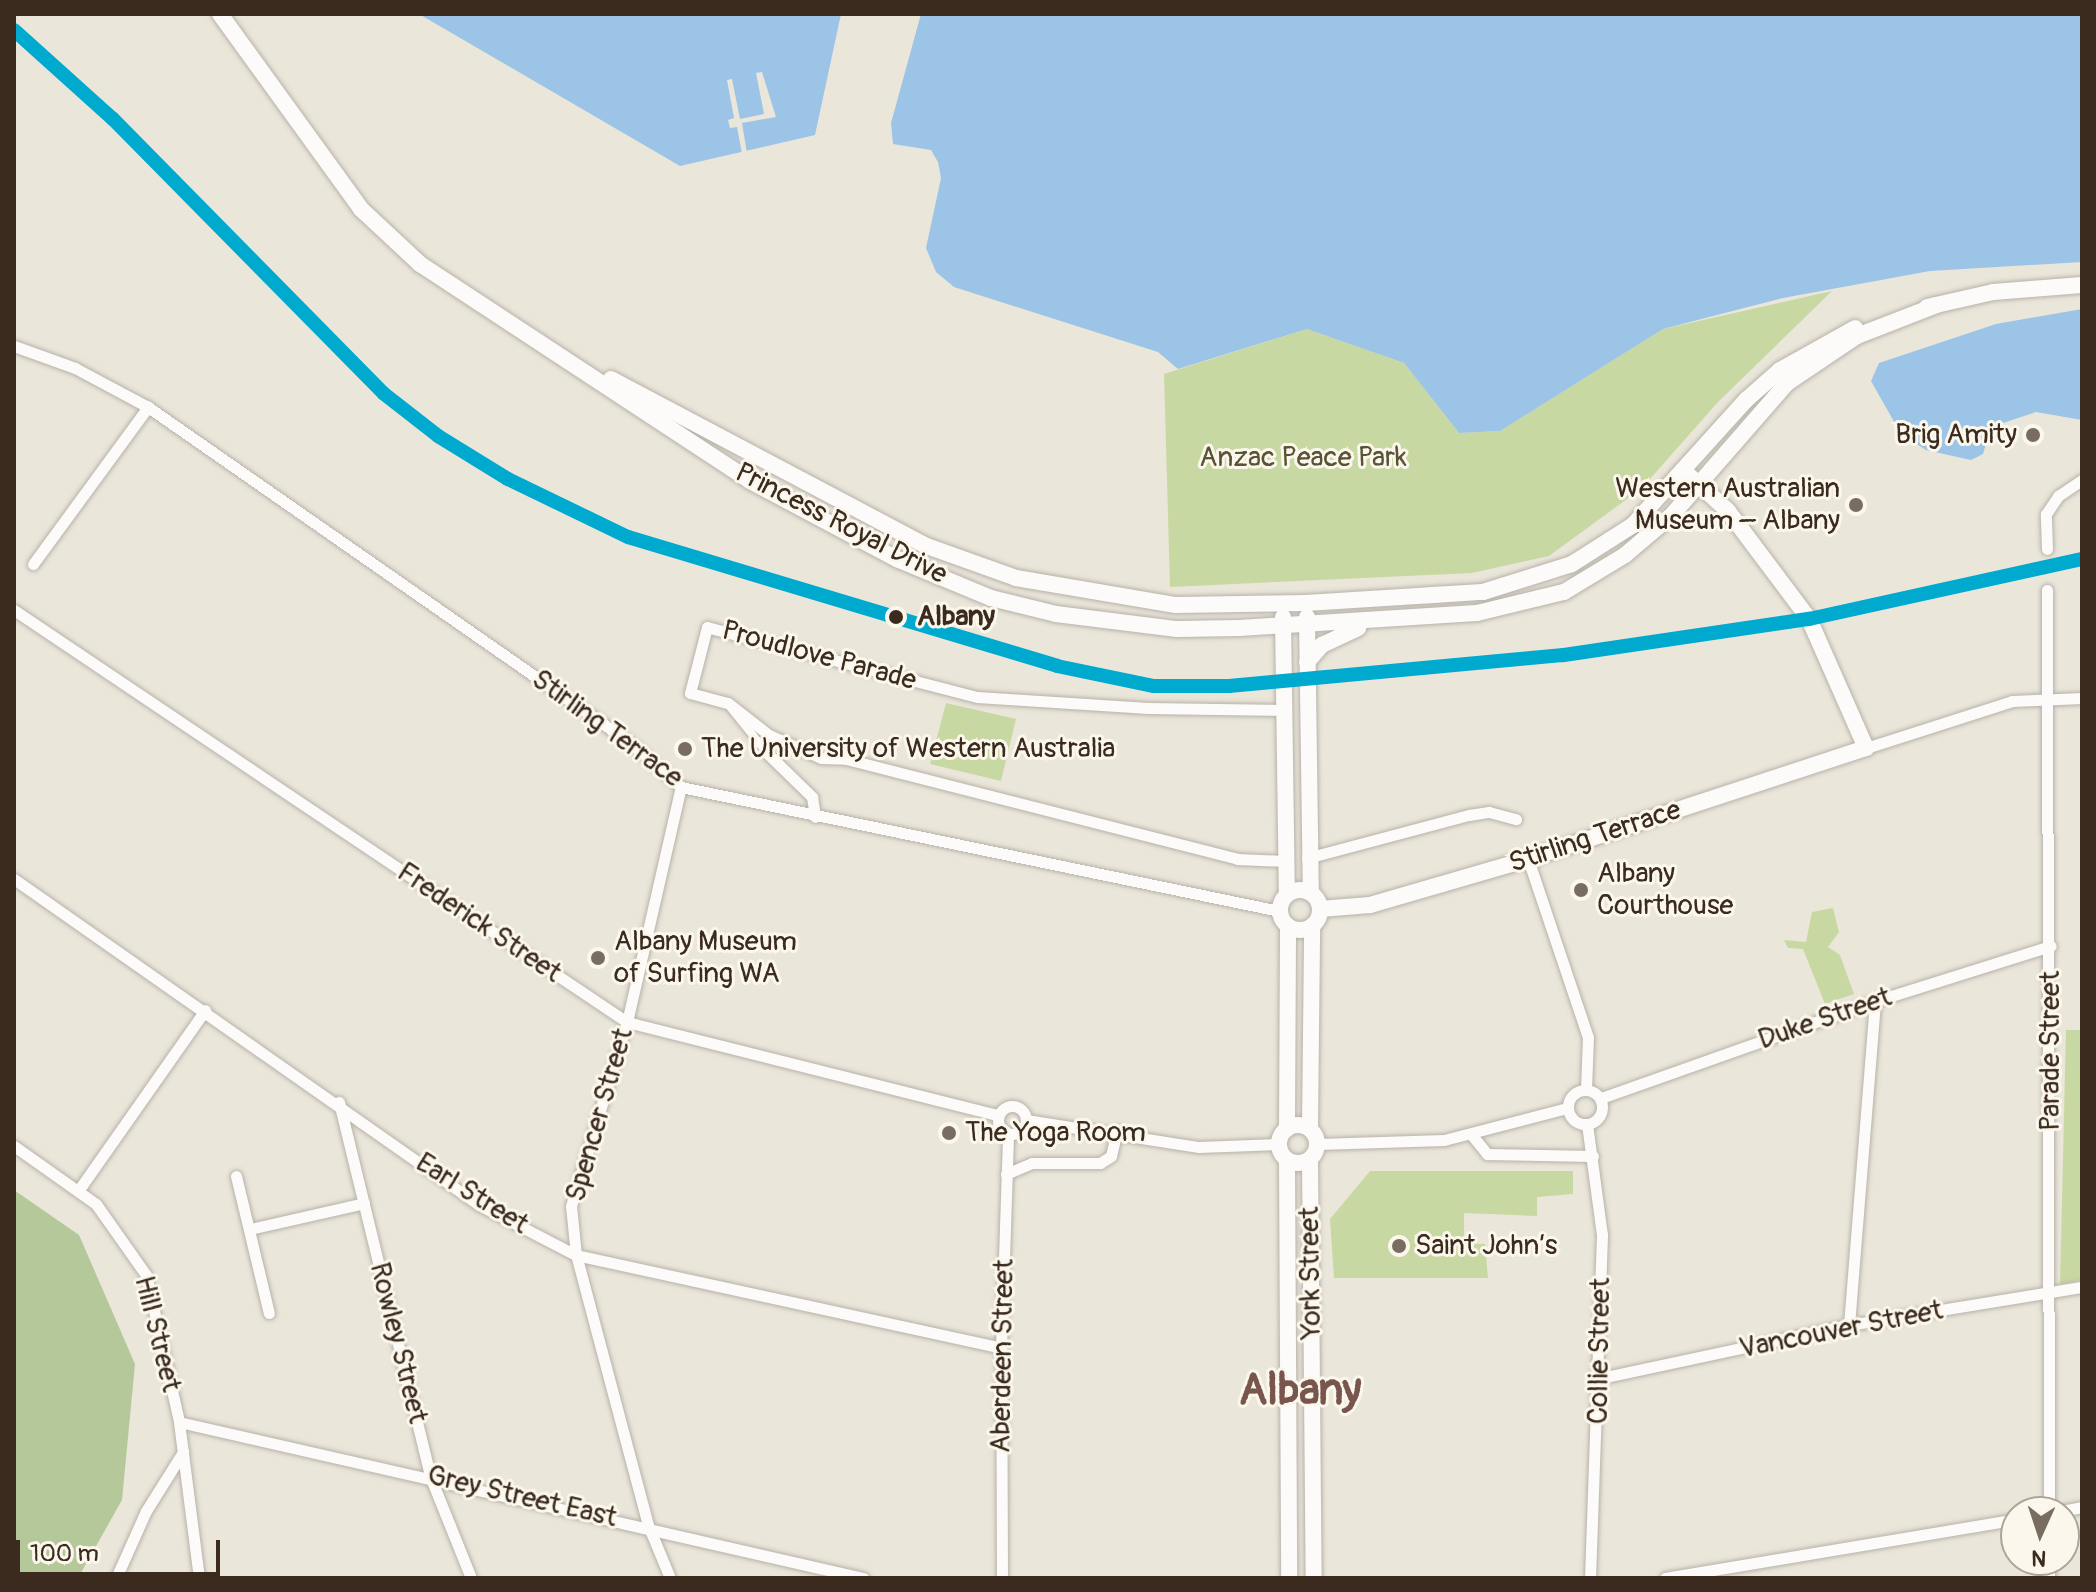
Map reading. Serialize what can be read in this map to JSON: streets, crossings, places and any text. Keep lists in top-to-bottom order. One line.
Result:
{"streets":{"main road":["Princess Royal Drive","Stirling Terrace","York Street"],"street":["Proudlove Parade","Frederick Street","Duke Street","Parade Street","Spencer Street","Earl Street","Vancouver Street","Hill Street","Rowley Street","Collie Street","Aberdeen Street","Grey Street East"]},"crossings":[["Stirling Terrace","Spencer Street"],["Frederick Street","Spencer Street"],["Frederick Street","Aberdeen Street"],["Duke Street","Parade Street"],["Duke Street","Collie Street"],["Parade Street","Vancouver Street"],["Spencer Street","Earl Street"],["Spencer Street","Grey Street East"],["Earl Street","Rowley Street"],["Earl Street","Aberdeen Street"],["Vancouver Street","Collie Street"],["Hill Street","Grey Street East"],["Rowley Street","Grey Street East"]],"districts":["Albany"],"parks":["Anzac Peace Park"],"places":["Brig Amity","Western Australian Museum – Albany","Albany","The University of Western Australia","Albany Courthouse","Albany Museum of Surfing WA","The Yoga Room","Saint John’s"],"scale_bar":"100 m","north":"bottom"}
